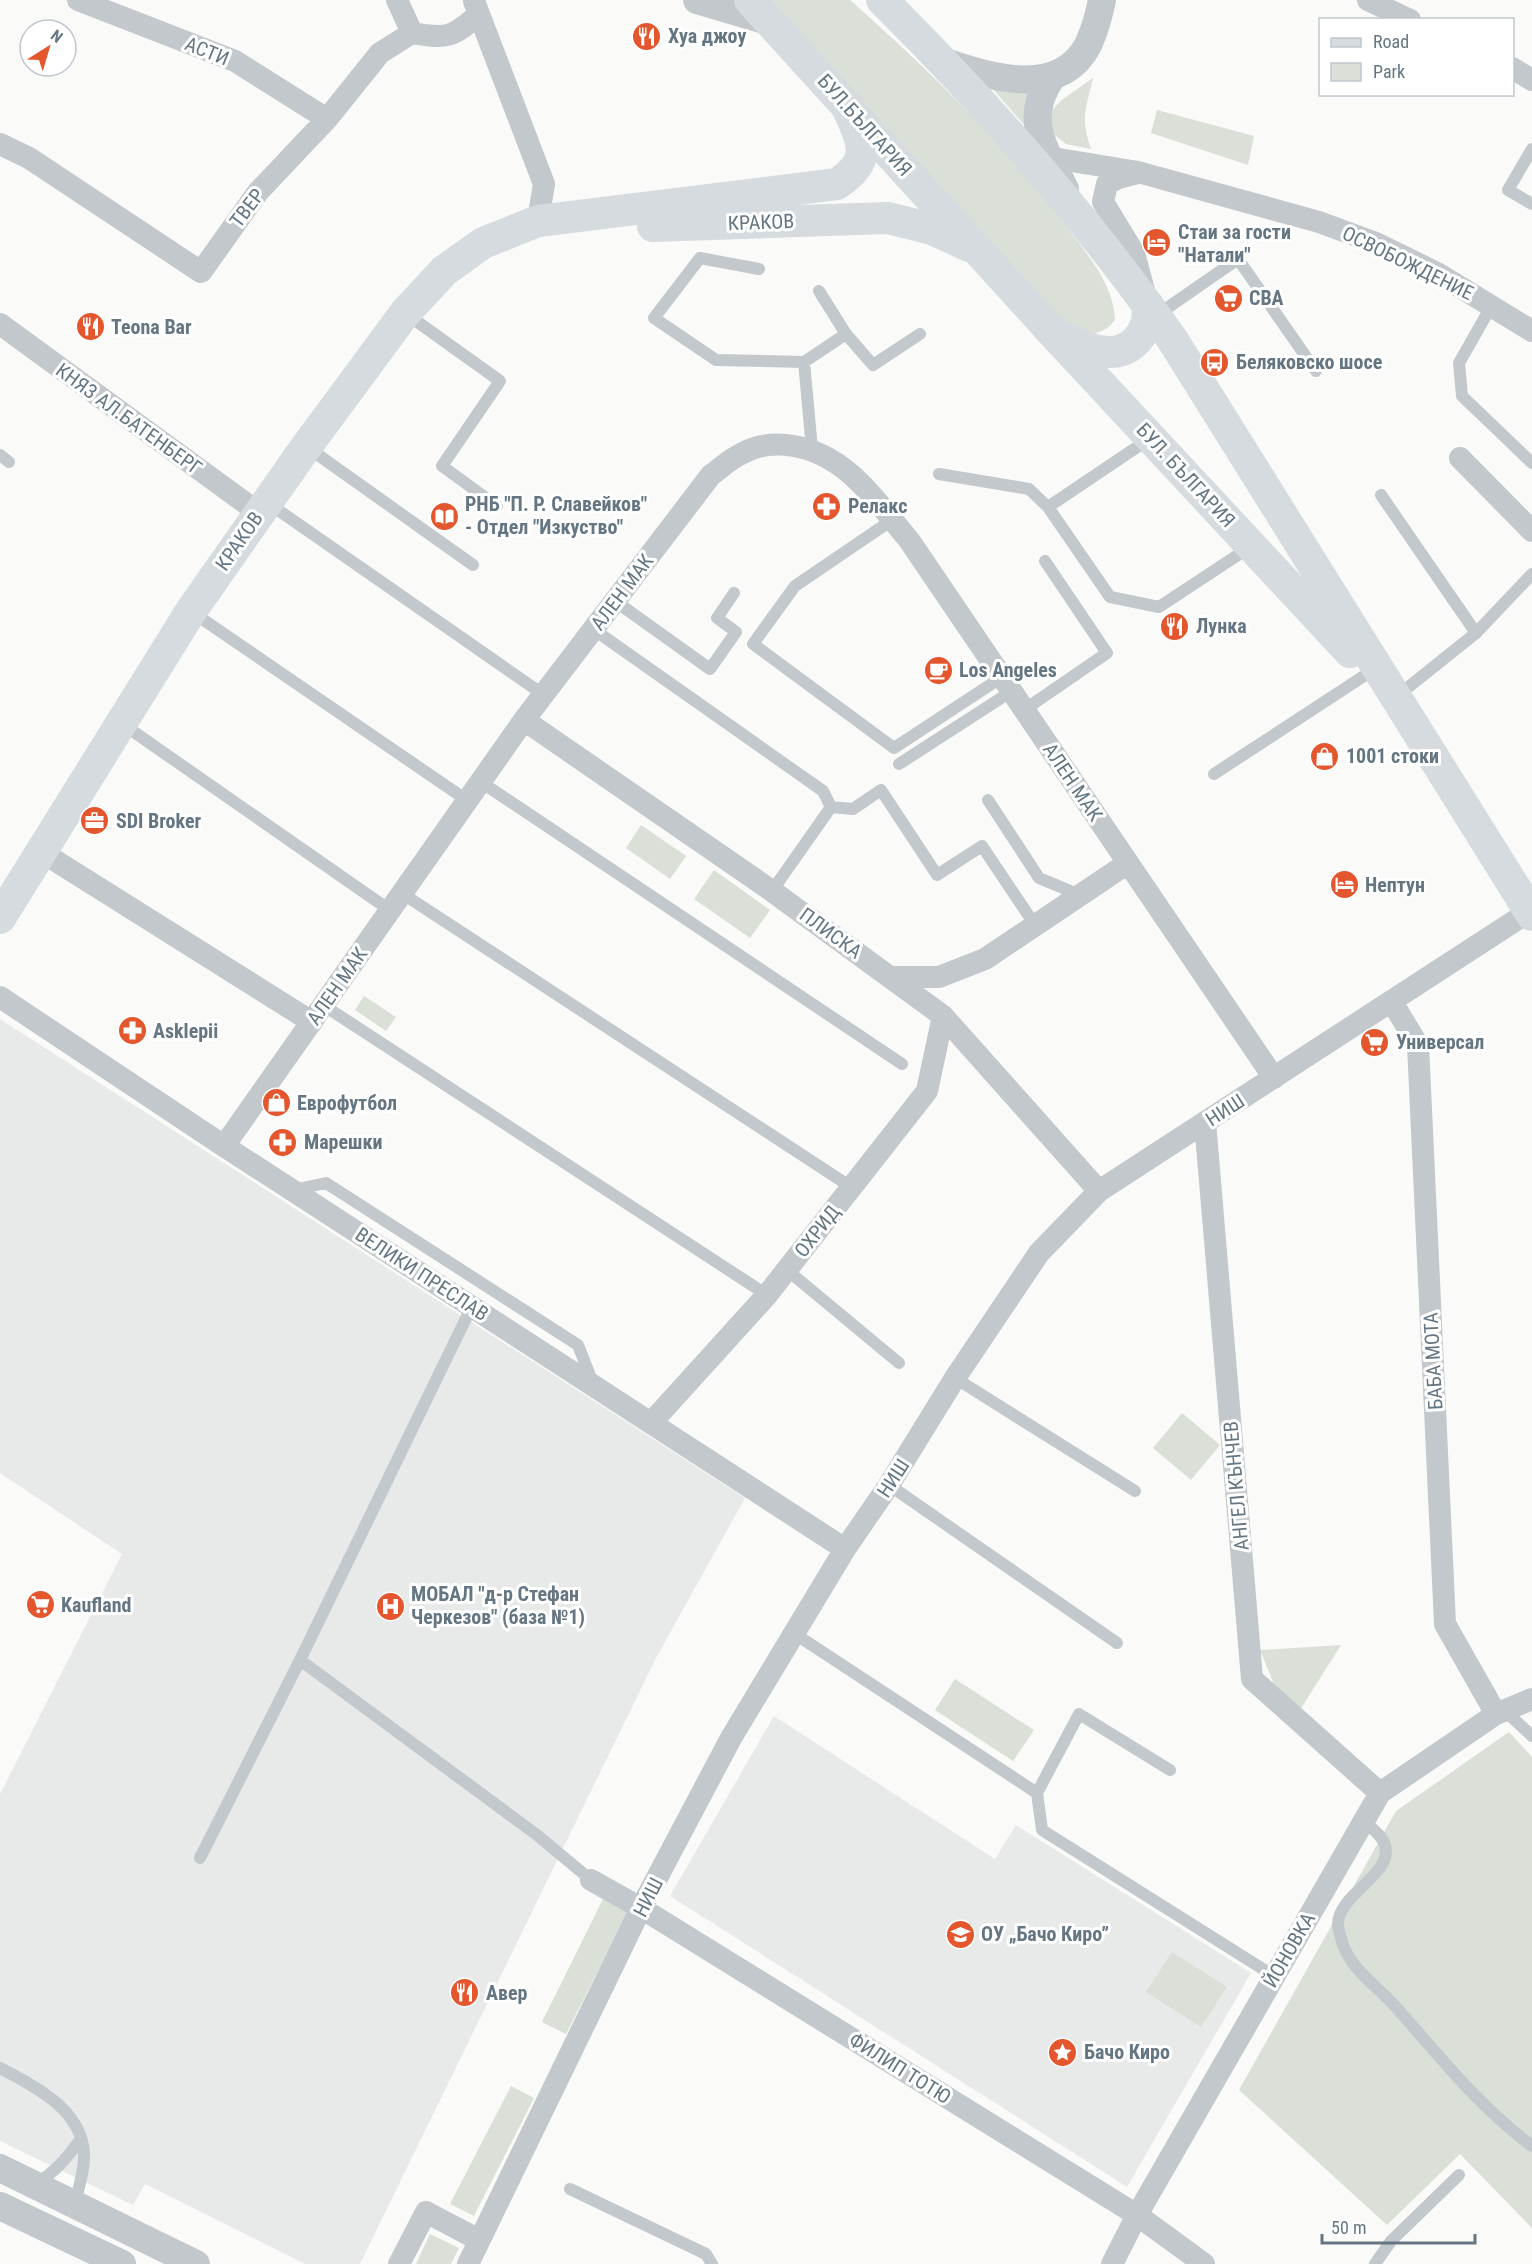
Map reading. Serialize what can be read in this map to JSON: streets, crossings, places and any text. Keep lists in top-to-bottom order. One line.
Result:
{"streets":{"main road":["БУЛ.БЪЛГАРИЯ","КРАКОВ","БУЛ. БЪЛГАРИЯ"],"street":["АСТИ","ТВЕР","ОСВОБОЖДЕНИЕ","КНЯЗ АЛ.БАТЕНБЕРГ","АЛЕН МАК","ПЛИСКА","НИШ","ОХРИД","ВЕЛИКИ ПРЕСЛАВ","БАБА МОТА","АНГЕЛ КЪНЧЕВ","ЙОНОВКА","ФИЛИП ТОТЮ"]},"crossings":[["АСТИ","ТВЕР"],["БУЛ.БЪЛГАРИЯ","КРАКОВ"],["БУЛ.БЪЛГАРИЯ","БУЛ. БЪЛГАРИЯ"],["КРАКОВ","КНЯЗ АЛ.БАТЕНБЕРГ"],["КРАКОВ","БУЛ. БЪЛГАРИЯ"],["ОСВОБОЖДЕНИЕ","БУЛ. БЪЛГАРИЯ"],["БУЛ. БЪЛГАРИЯ","НИШ"],["АЛЕН МАК","ПЛИСКА"],["АЛЕН МАК","НИШ"],["АЛЕН МАК","ВЕЛИКИ ПРЕСЛАВ"],["ПЛИСКА","НИШ"],["ПЛИСКА","ОХРИД"],["НИШ","ВЕЛИКИ ПРЕСЛАВ"],["НИШ","БАБА МОТА"],["НИШ","АНГЕЛ КЪНЧЕВ"],["НИШ","ФИЛИП ТОТЮ"],["ОХРИД","ВЕЛИКИ ПРЕСЛАВ"],["БАБА МОТА","ЙОНОВКА"],["АНГЕЛ КЪНЧЕВ","ЙОНОВКА"],["ЙОНОВКА","ФИЛИП ТОТЮ"]],"places":{"restaurant":["Хуа джоу","Teona Bar","Лунка","Авер"],"hotel":["Стаи за гости \"Натали\"","Нептун"],"supermarket":["CBA","Универсал","Kaufland"],"bus stop":["Беляковско шосе"],"pharmacy":["Релакс","Asklepii","Марешки"],"library":["РНБ \"П. Р. Славейков\" - Отдел \"Изкуство\""],"cafe":["Los Angeles"],"shop":["1001 стоки","Еврофутбол"],"office":["SDI Broker"],"hospital":["МОБАЛ \"д-р Стефан Черкезов\" (база №1)"],"school or university":["ОУ „Бачо Киро”"],"place":["Бачо Киро"]},"legend":["Road","Park"],"scale_bar":"50 m","north":"top right"}
